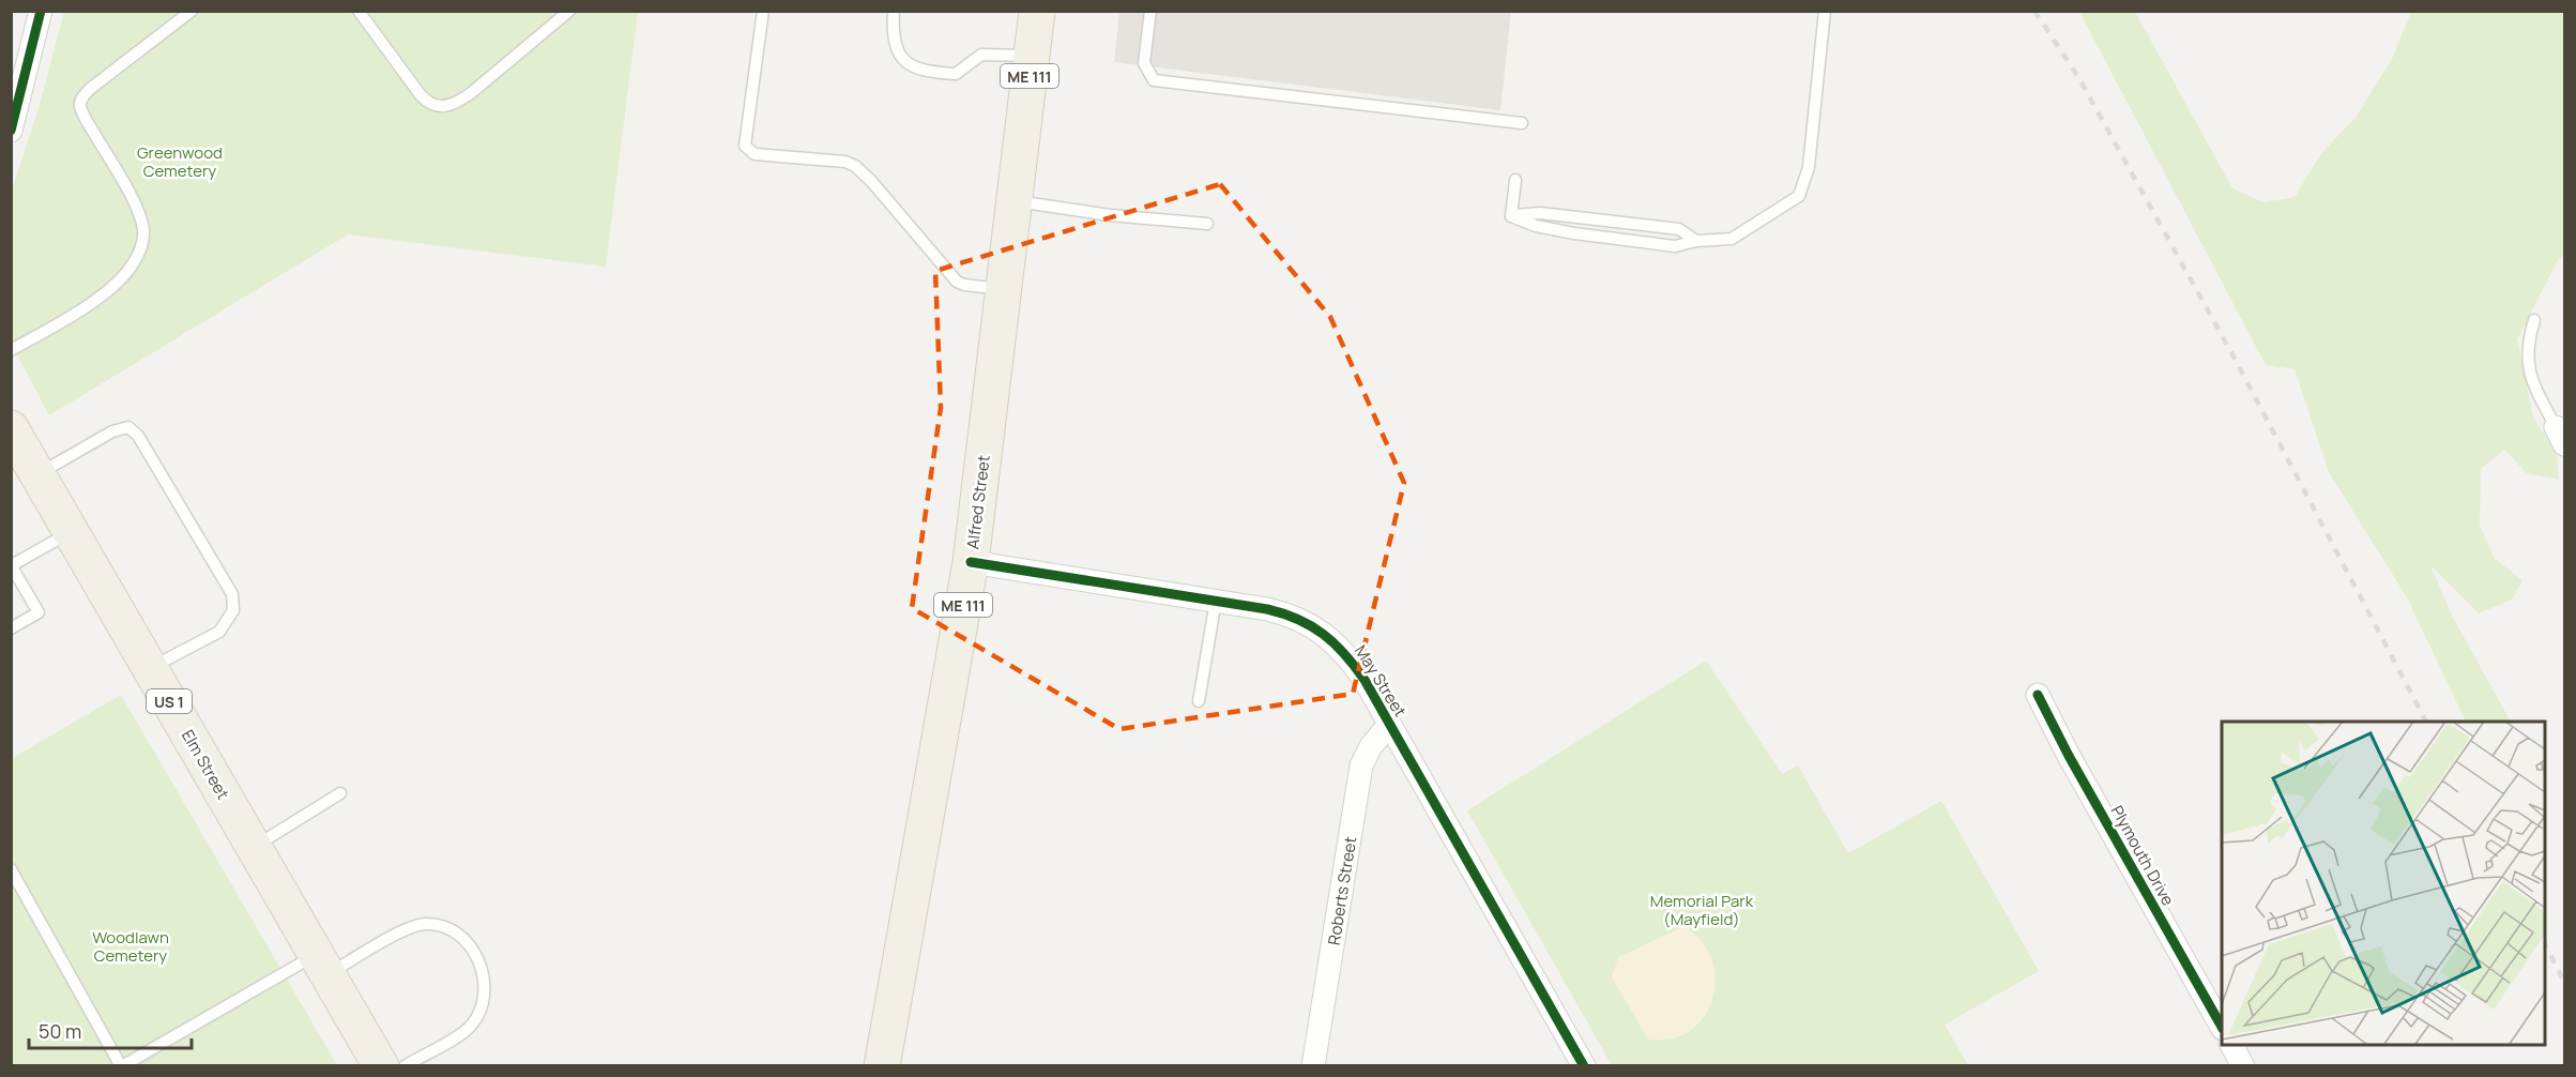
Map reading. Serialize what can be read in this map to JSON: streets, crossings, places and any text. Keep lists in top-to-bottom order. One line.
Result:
{"streets":{"main road":["ME 111","Alfred Street","US 1","Elm Street"],"street":["May Street","Plymouth Drive","Roberts Street"]},"crossings":[["Alfred Street","May Street"],["May Street","Roberts Street"]],"parks":["Greenwood Cemetery","Memorial Park (Mayfield)","Woodlawn Cemetery"],"scale_bar":"50 m"}
